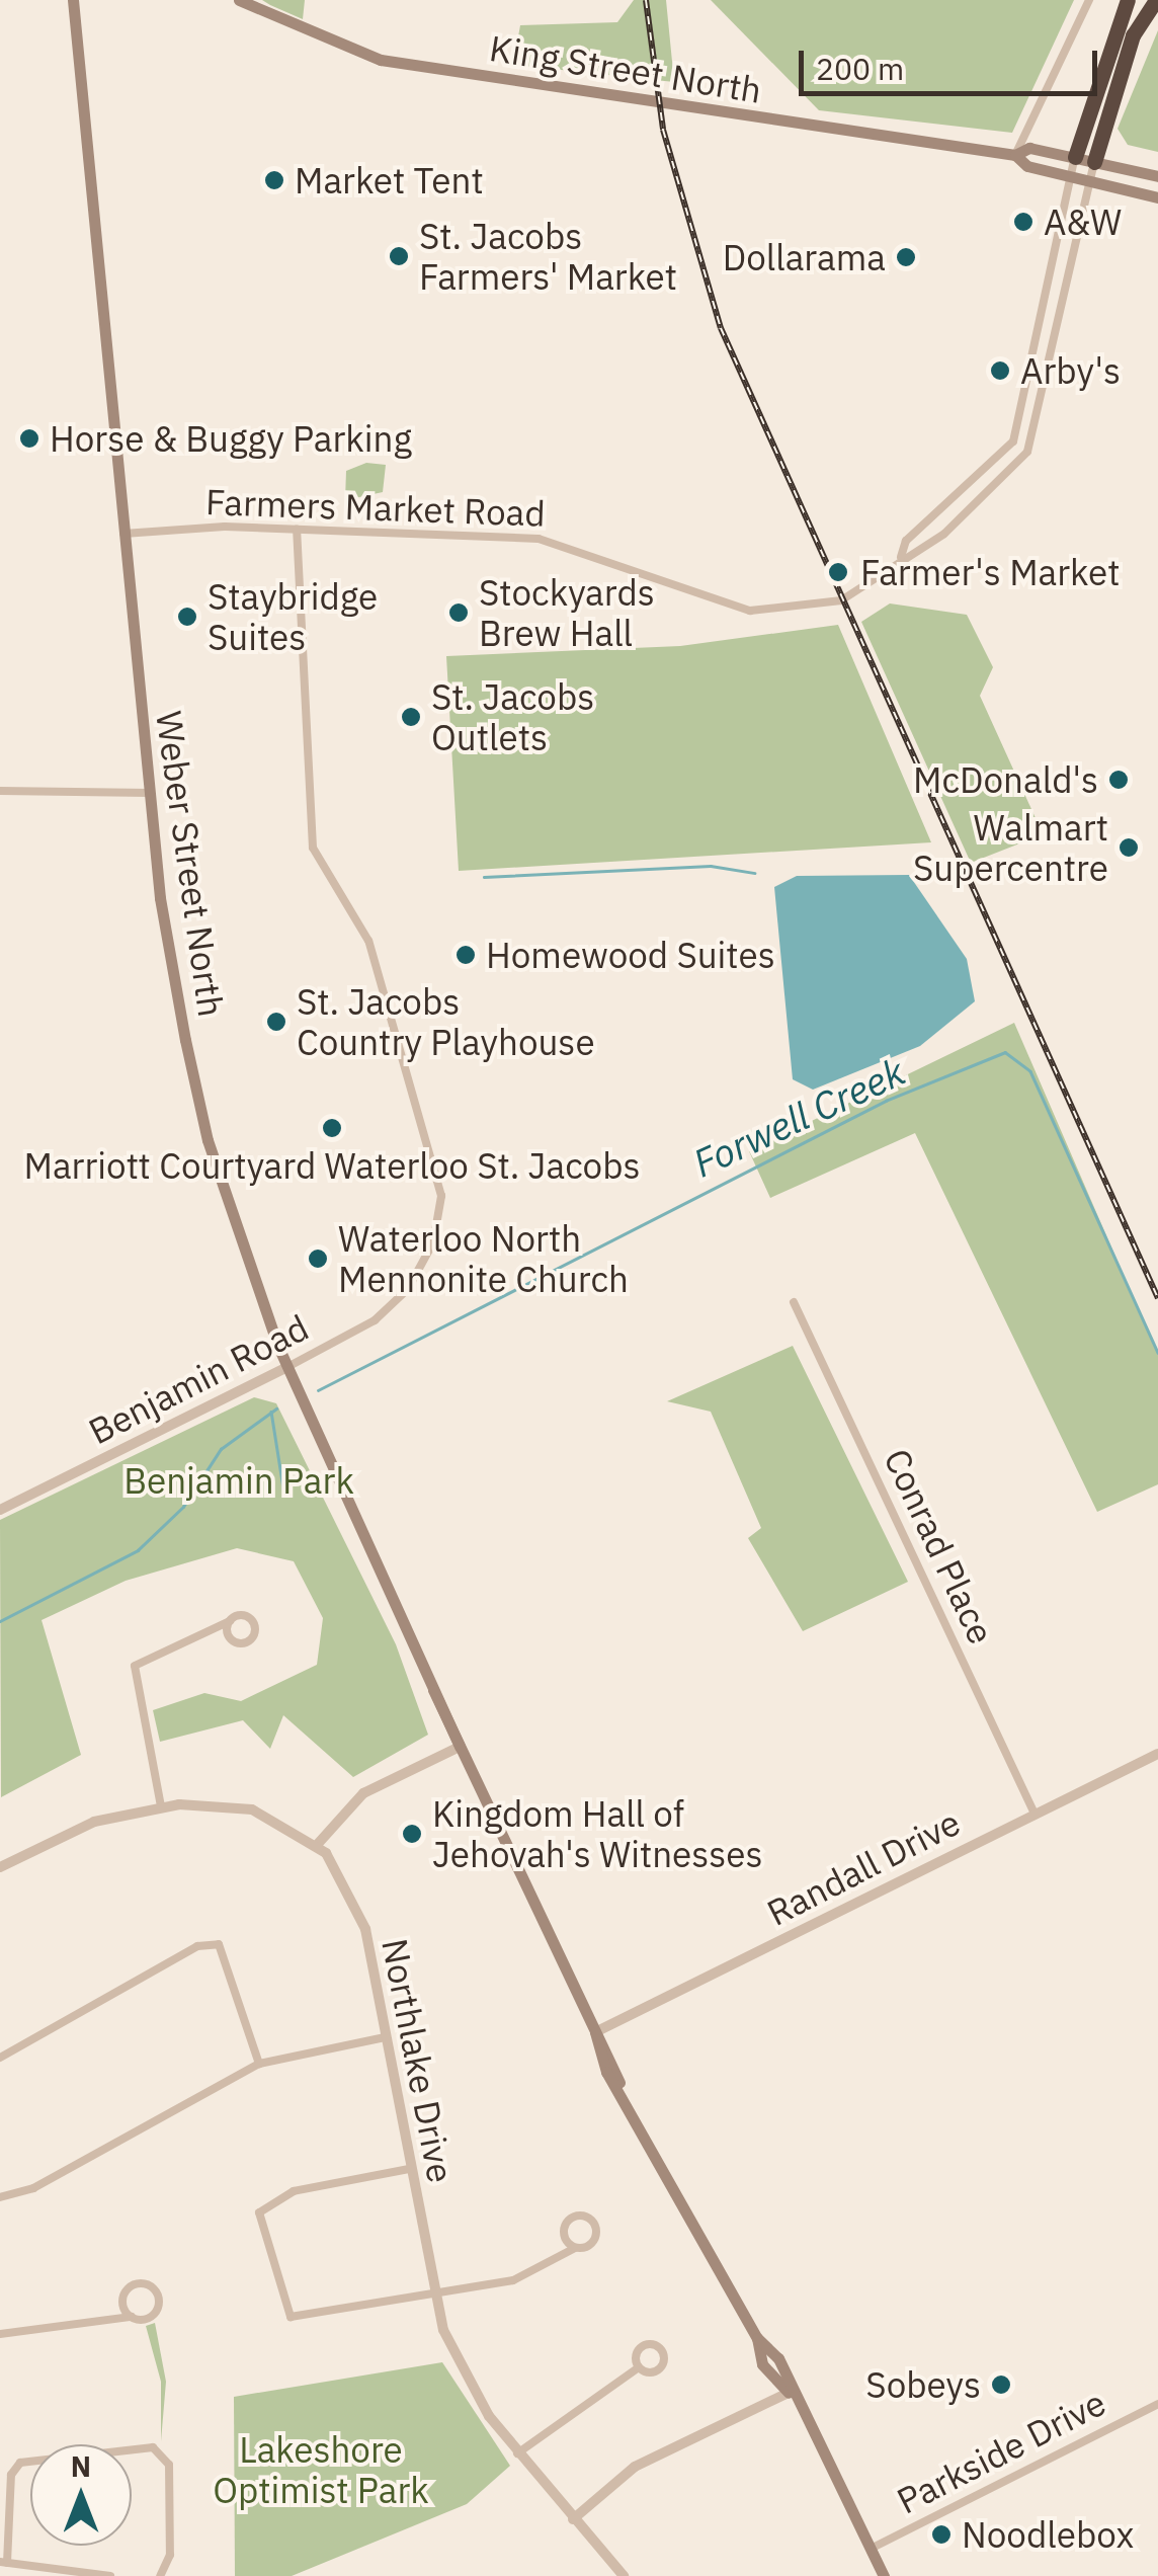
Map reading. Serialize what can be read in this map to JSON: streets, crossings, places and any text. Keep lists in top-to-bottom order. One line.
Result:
{"streets":{"main road":["King Street North","Weber Street North"],"street":["Farmers Market Road","Benjamin Road","Conrad Place","Randall Drive","Northlake Drive","Parkside Drive"]},"crossings":[["King Street North","Farmers Market Road"],["Farmers Market Road","Weber Street North"],["Farmers Market Road","Benjamin Road"],["Weber Street North","Benjamin Road"],["Weber Street North","Randall Drive"],["Weber Street North","Parkside Drive"],["Conrad Place","Randall Drive"]],"water":["Forwell Creek"],"parks":["Benjamin Park","Lakeshore Optimist Park"],"places":["Market Tent","A&W","St. Jacobs Farmers' Market","Dollarama","Arby's","Horse & Buggy Parking","Farmer's Market","Stockyards Brew Hall","Staybridge Suites","St. Jacobs Outlets","McDonald's","Walmart Supercentre","Homewood Suites","St. Jacobs Country Playhouse","Marriott Courtyard Waterloo St. Jacobs","Waterloo North Mennonite Church","Kingdom Hall of Jehovah's Witnesses","Sobeys","Noodlebox"],"scale_bar":"200 m","north":"top"}
